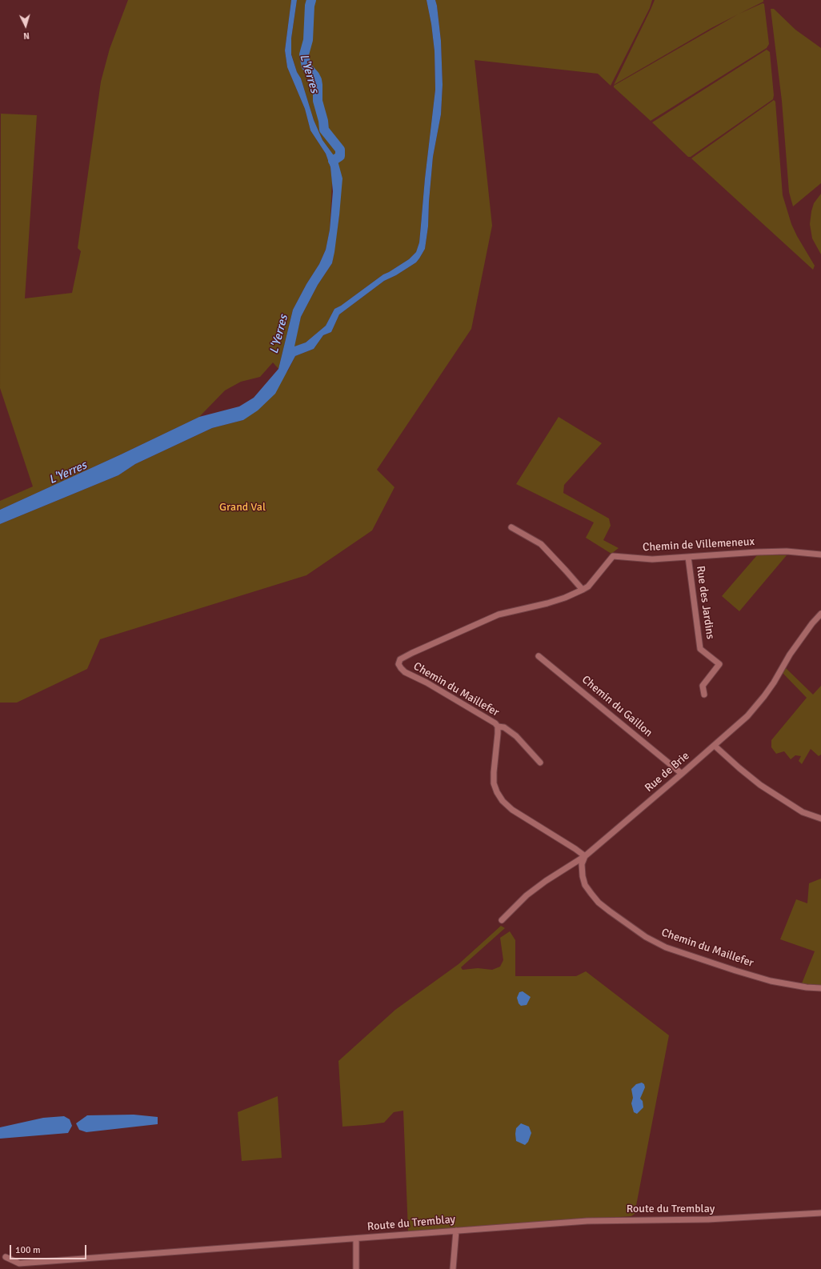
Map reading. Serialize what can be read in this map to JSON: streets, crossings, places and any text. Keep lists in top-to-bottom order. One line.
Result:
{"streets":{"street":["Chemin de Villemeneux","Rue des Jardins","Chemin du Maillefer","Chemin du Gaillon","Rue de Brie","Route du Tremblay"]},"crossings":[["Chemin de Villemeneux","Rue des Jardins"],["Chemin de Villemeneux","Chemin du Maillefer"],["Chemin du Maillefer","Rue de Brie"],["Chemin du Gaillon","Rue de Brie"]],"water":["L'Yerres"],"parks":["Grand Val"],"scale_bar":"100 m","north":"bottom"}
